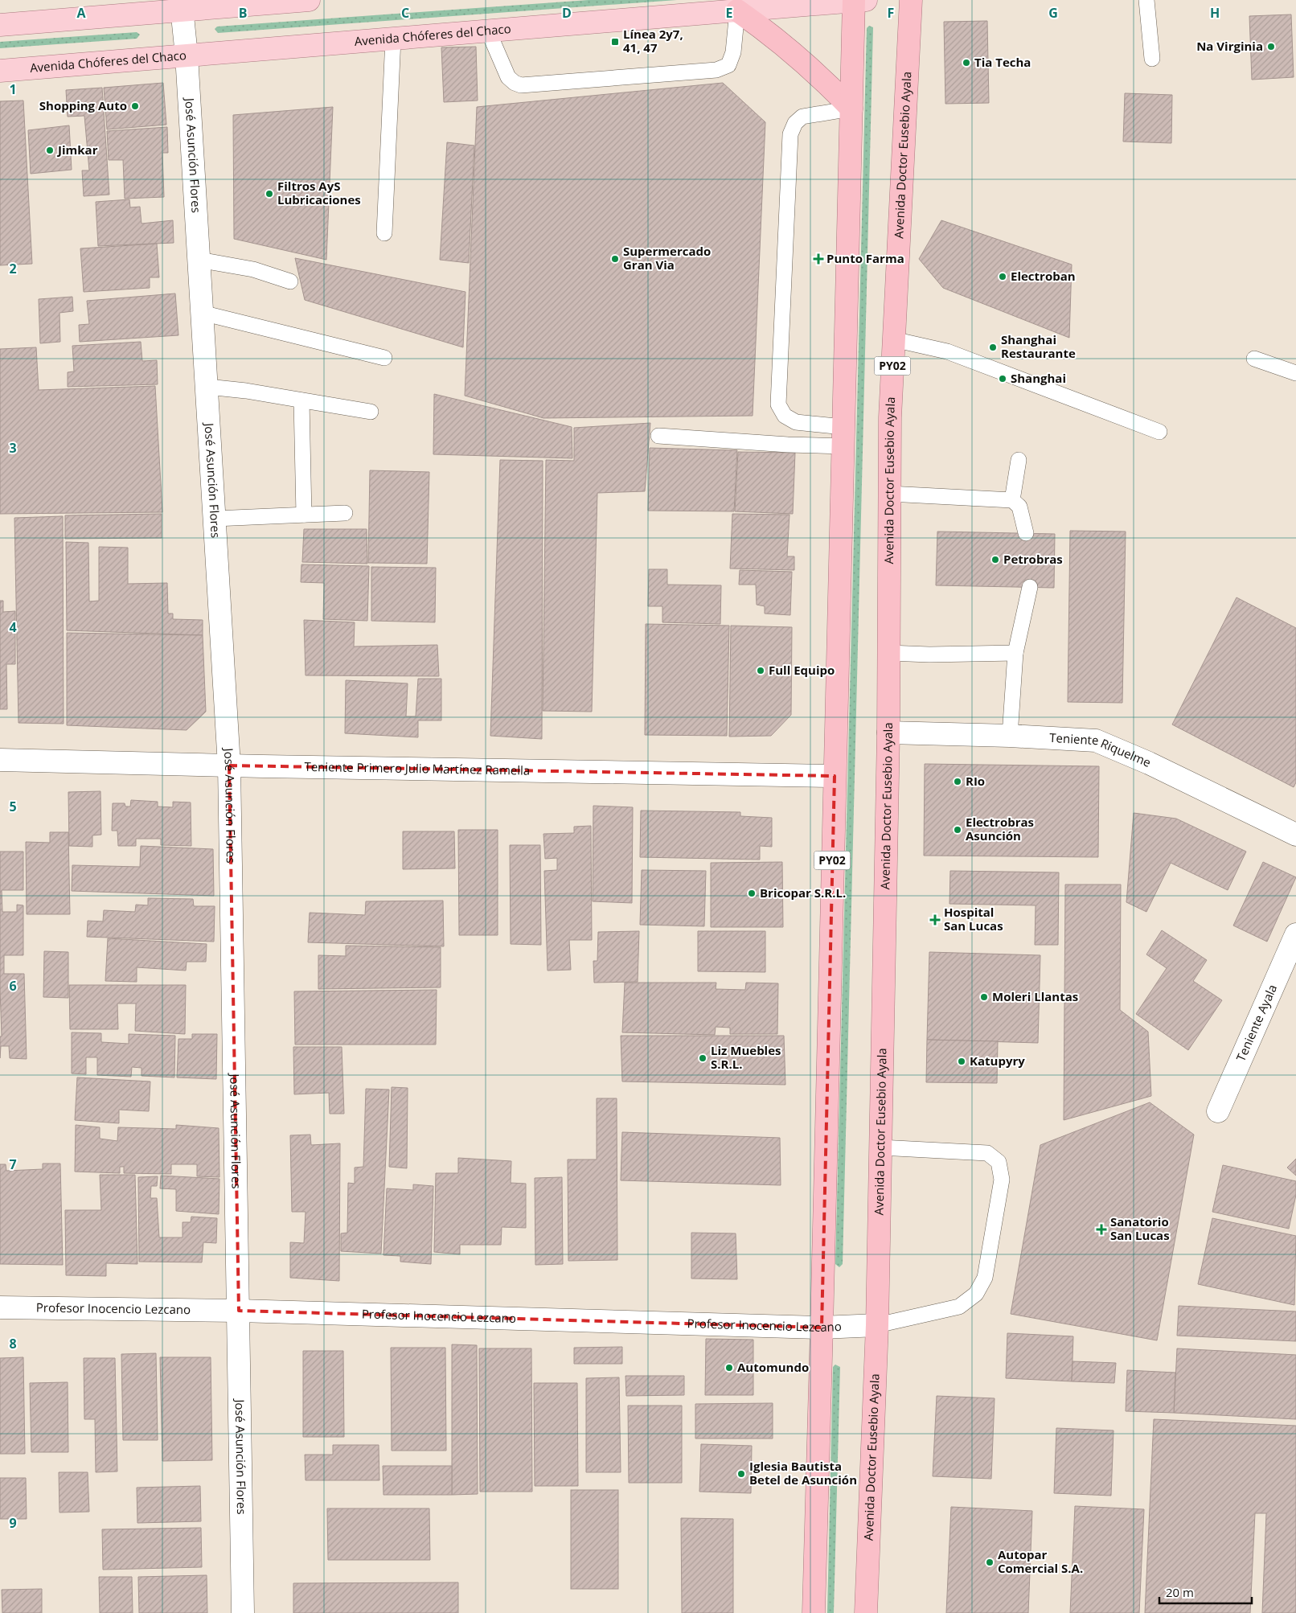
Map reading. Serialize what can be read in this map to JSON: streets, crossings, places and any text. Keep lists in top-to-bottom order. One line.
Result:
{"streets":{"highway":["Avenida Doctor Eusebio Ayala","PY02"],"main road":["Avenida Chóferes del Chaco"],"street":["José Asunción Flores","Teniente Riquelme","Teniente Primero Julio Martínez Ramella","Teniente Ayala","Profesor Inocencio Lezcano"]},"crossings":[["Avenida Chóferes del Chaco","José Asunción Flores"],["Avenida Chóferes del Chaco","PY02"],["José Asunción Flores","Teniente Primero Julio Martínez Ramella"],["José Asunción Flores","Profesor Inocencio Lezcano"],["Avenida Doctor Eusebio Ayala","Teniente Riquelme"],["Avenida Doctor Eusebio Ayala","Profesor Inocencio Lezcano"],["PY02","Teniente Primero Julio Martínez Ramella"],["PY02","Profesor Inocencio Lezcano"]],"places":{"transit":["Línea 2y7, 41, 47"],"other":["Na Virginia","Tia Techa","Shopping Auto","Jimkar","Filtros AyS Lubricaciones","Supermercado Gran Via","Electroban","Shanghai Restaurante","Shanghai","Petrobras","Full Equipo","RIo","Electrobras Asunción","Bricopar S.R.L.","Moleri Llantas","Liz Muebles S.R.L.","Katupyry","Automundo","Iglesia Bautista Betel de Asunción","Autopar Comercial S.A."],"health":["Punto Farma","Hospital San Lucas","Sanatorio San Lucas"]},"scale_bar":"20 m","grid":{"columns":["A","B","C","D","E","F","G","H"],"rows":["1","2","3","4","5","6","7","8","9"]}}
